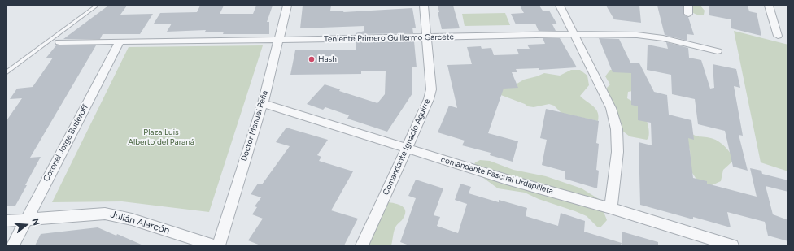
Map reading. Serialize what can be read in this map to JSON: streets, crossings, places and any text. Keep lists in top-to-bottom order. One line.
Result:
{"streets":{"street":["Teniente Primero Guillermo Garcete","Doctor Manuel Peña","Coronel Jorge Butleroff","Comandante Ignacio Aguirre","comandante Pascual Urdapilleta","Julián Alarcón"]},"crossings":[["Teniente Primero Guillermo Garcete","Doctor Manuel Peña"],["Teniente Primero Guillermo Garcete","Coronel Jorge Butleroff"],["Teniente Primero Guillermo Garcete","Comandante Ignacio Aguirre"],["Doctor Manuel Peña","comandante Pascual Urdapilleta"],["Coronel Jorge Butleroff","Julián Alarcón"],["Comandante Ignacio Aguirre","comandante Pascual Urdapilleta"]],"parks":["Plaza Luis Alberto del Paraná"],"places":["Hash"],"north":"right"}
